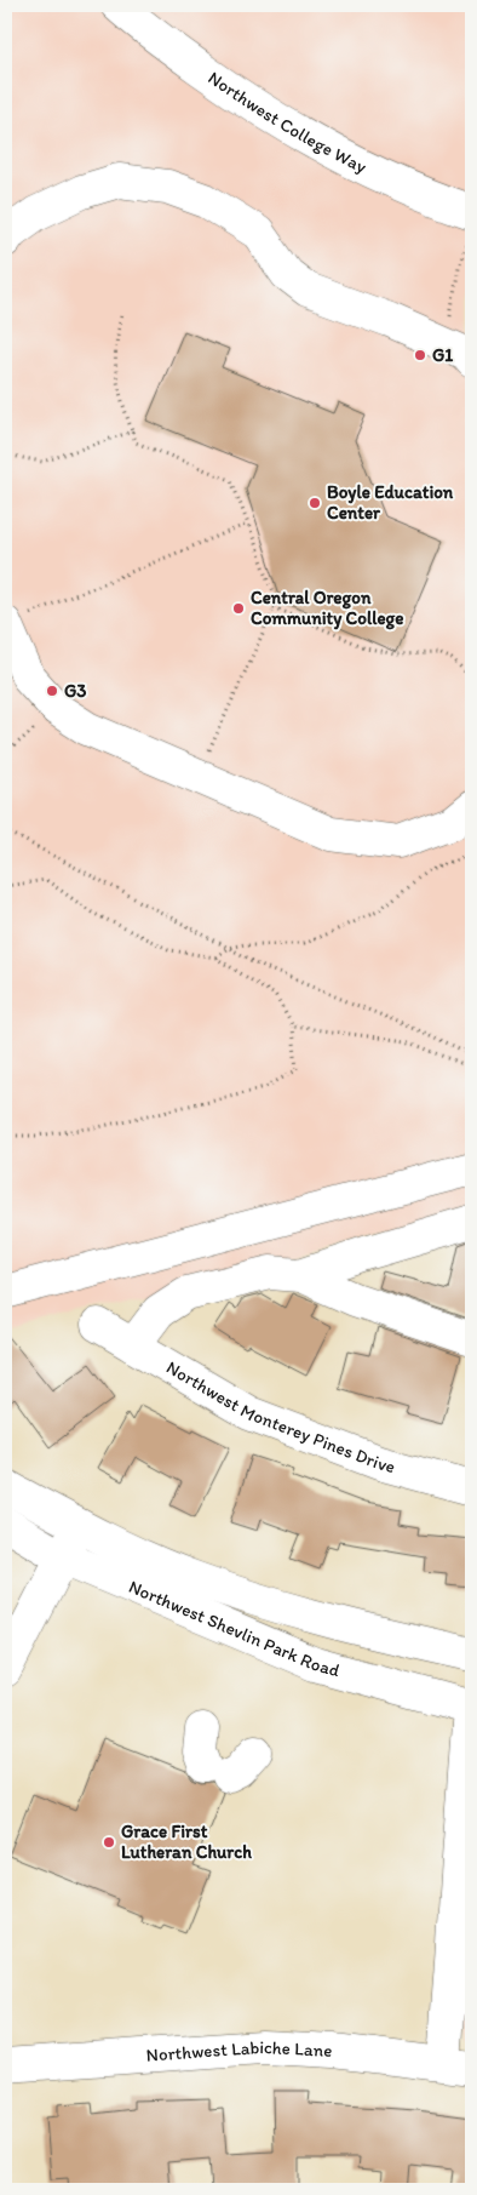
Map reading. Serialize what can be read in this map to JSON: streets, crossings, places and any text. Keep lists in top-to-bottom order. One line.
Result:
{"streets":{"street":["Northwest College Way","Northwest Monterey Pines Drive","Northwest Shevlin Park Road","Northwest Labiche Lane"]},"places":["G1","Boyle Education Center","Central Oregon Community College","G3","Grace First Lutheran Church"]}
